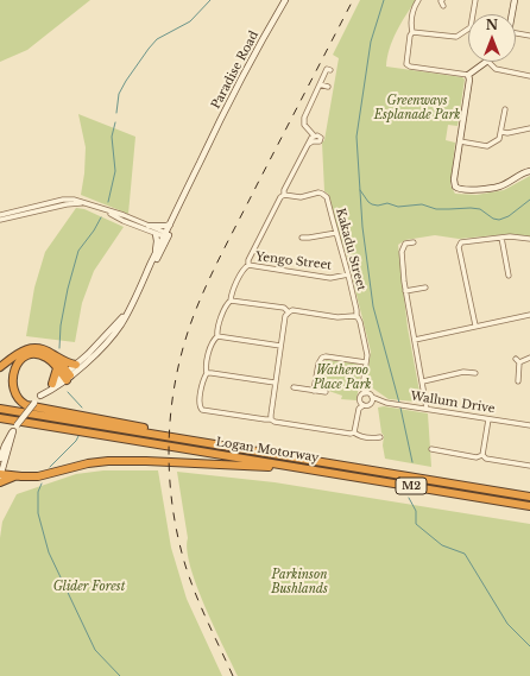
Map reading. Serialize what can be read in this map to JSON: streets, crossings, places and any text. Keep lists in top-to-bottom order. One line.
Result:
{"streets":{"highway":["Logan Motorway","M2"],"street":["Paradise Road","Kakadu Street","Yengo Street","Wallum Drive"]},"crossings":[["Kakadu Street","Yengo Street"],["Kakadu Street","Wallum Drive"]],"parks":["Greenways Esplanade Park","Watheroo Place Park","Parkinson Bushlands","Glider Forest"],"north":"top"}
